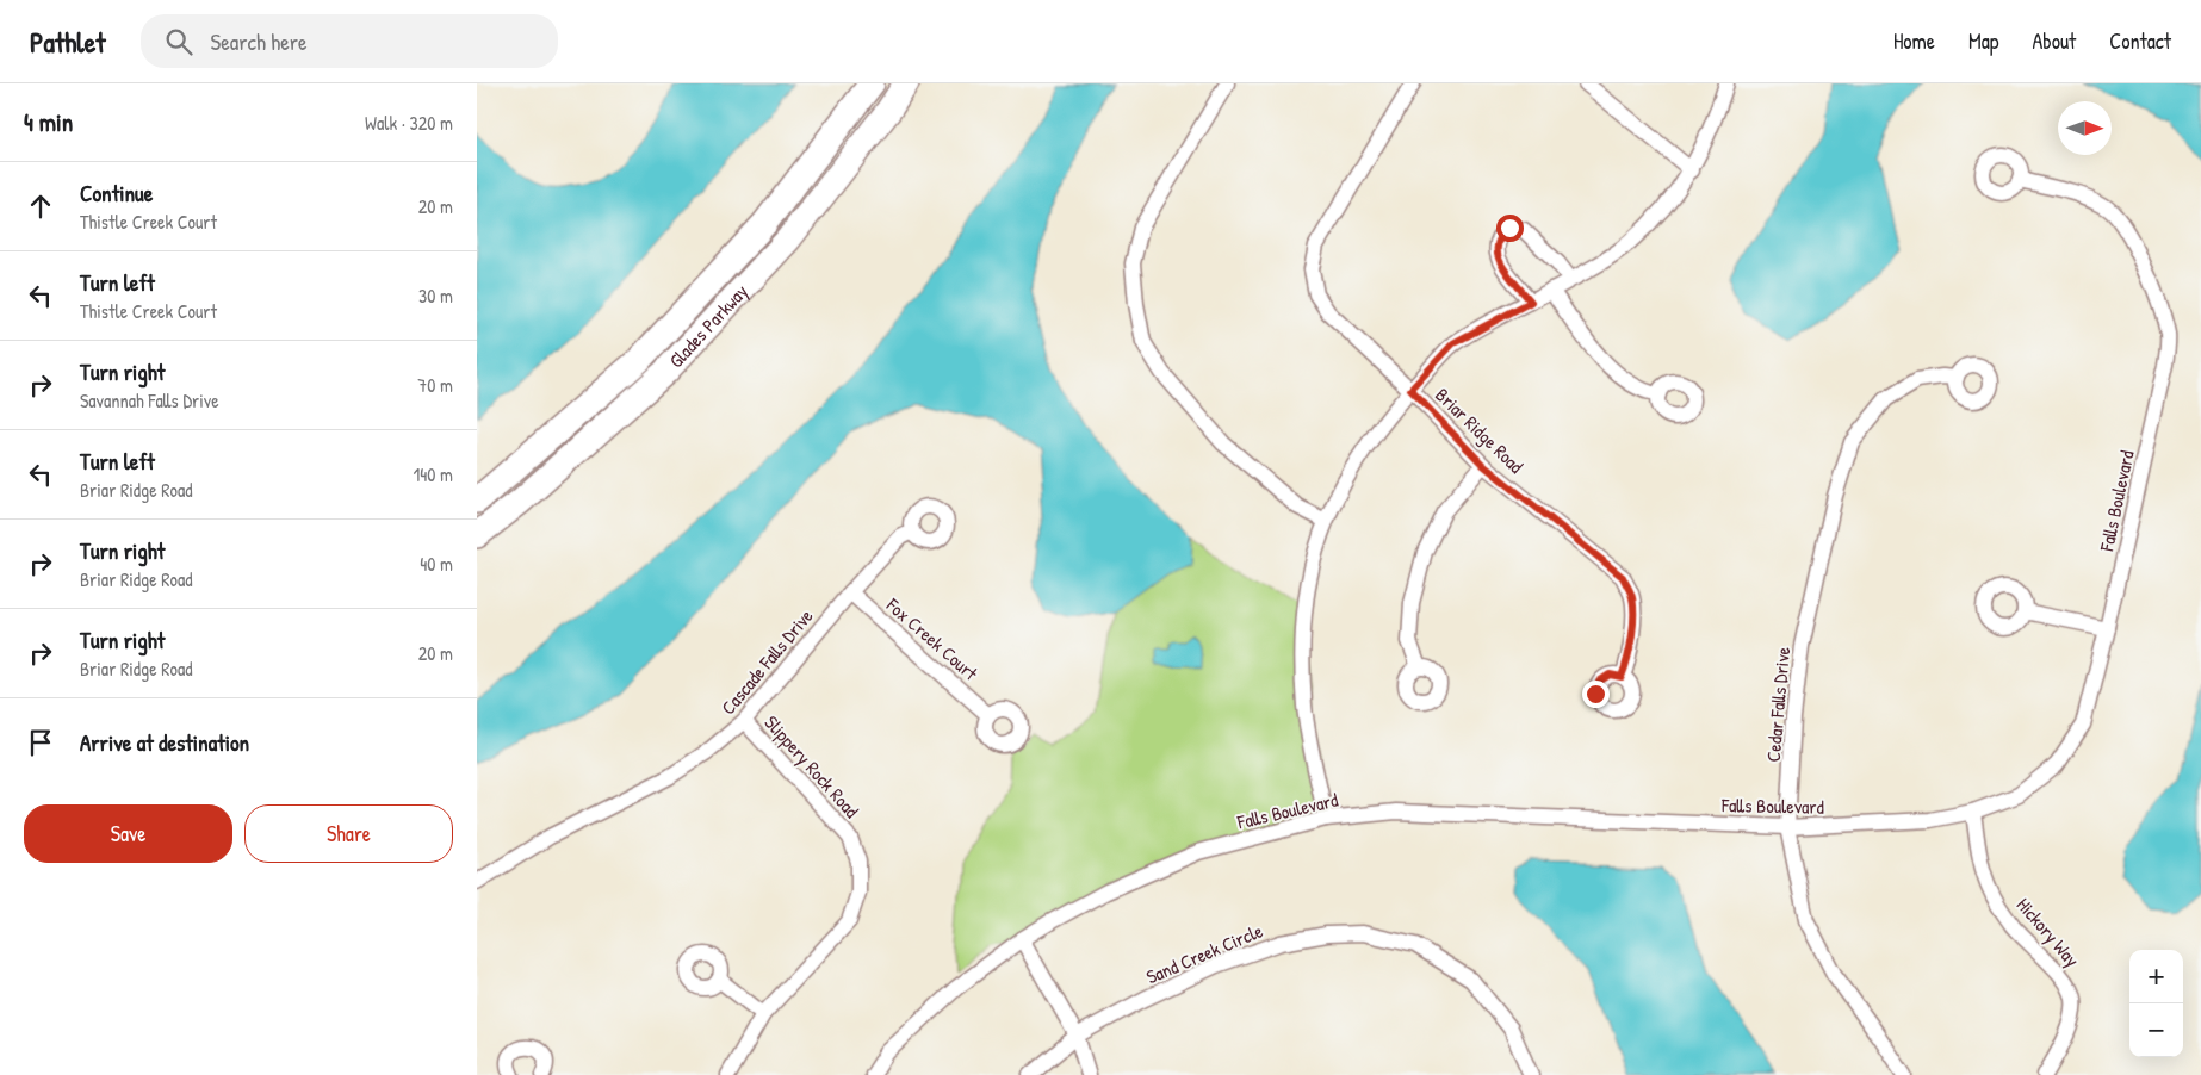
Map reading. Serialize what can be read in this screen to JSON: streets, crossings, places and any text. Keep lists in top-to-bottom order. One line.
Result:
{"streets":{"main road":["Glades Parkway"],"street":["Briar Ridge Road","Falls Boulevard","Fox Creek Court","Cascade Falls Drive","Cedar Falls Drive","Slippery Rock Road","Hickory Way","Sand Creek Circle"]},"crossings":[["Falls Boulevard","Cedar Falls Drive"],["Falls Boulevard","Hickory Way"],["Fox Creek Court","Cascade Falls Drive"],["Cascade Falls Drive","Slippery Rock Road"]],"north":"right","page":{"header":"Pathlet","search":"Search here","nav":["Home","Map","About","Contact"],"heading":["4 min","Walk · 320 m"],"list":[["Continue","Thistle Creek Court","20 m"],["Turn left","Thistle Creek Court","30 m"],["Turn right","Savannah Falls Drive","70 m"],["Turn left","Briar Ridge Road","140 m"],["Turn right","Briar Ridge Road","40 m"],["Turn right","Briar Ridge Road","20 m"],"Arrive at destination"],"buttons":["Save","Share"],"map_buttons":["+","−"]}}
